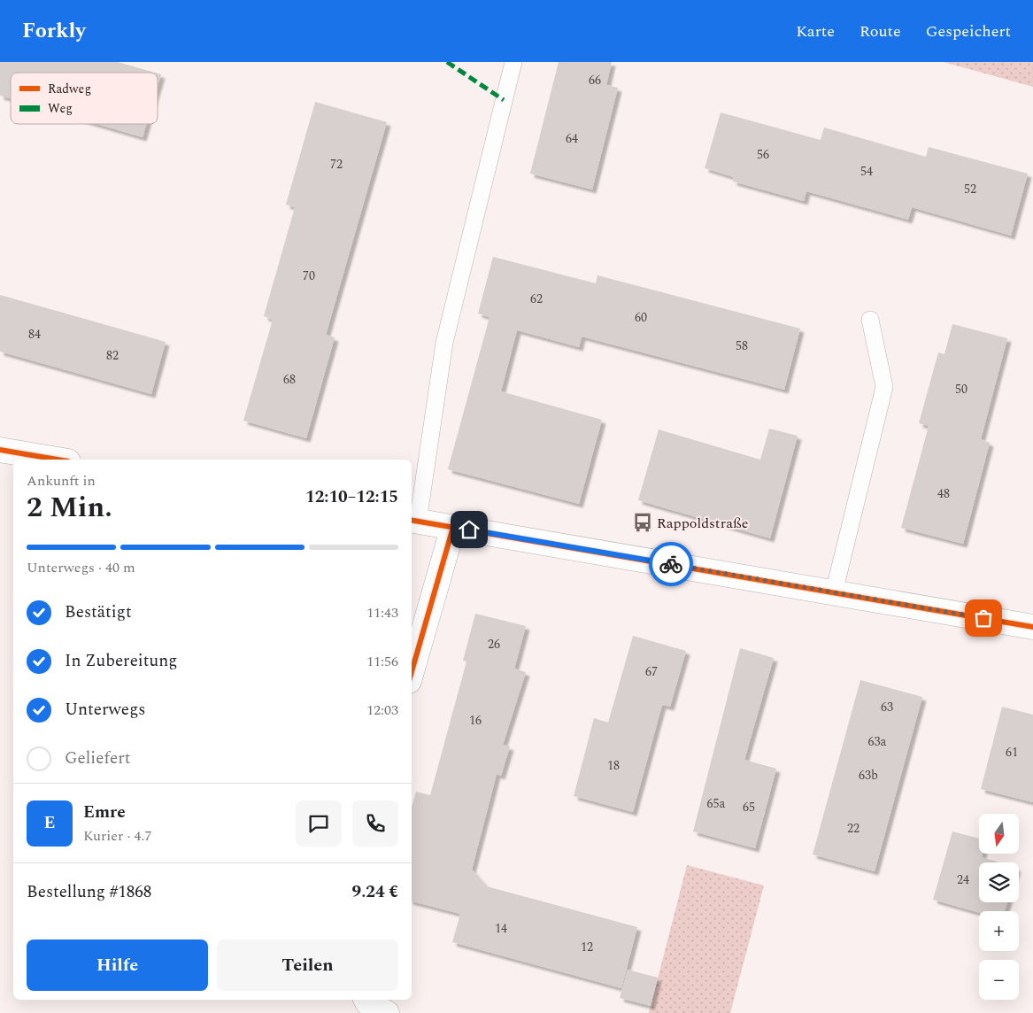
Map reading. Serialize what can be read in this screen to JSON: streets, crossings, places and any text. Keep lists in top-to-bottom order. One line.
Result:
{"places":{"bus stop":["Rappoldstraße"]},"house_numbers":["66","64","56","72","54","52","70","62","60","84","58","82","68","50","48","26","67","63","16","63a","61","18","63b","65a","65","22","24","14","12"],"legend":["Radweg","Weg"],"north":"bottom","page":{"header":"Forkly","nav":["Karte","Route","Gespeichert"],"heading":["2 Min.","Ankunft in","12:10–12:15"],"panel":["Emre","Kurier · 4.7","Bestellung #1868","9.24 €"],"bar":"Unterwegs · 40 m","list":[["Bestätigt","11:43"],["In Zubereitung","11:56"],["Unterwegs","12:03"],"Geliefert"],"round":"E","map_buttons":["+","−"],"buttons":["Hilfe","Teilen"]}}
